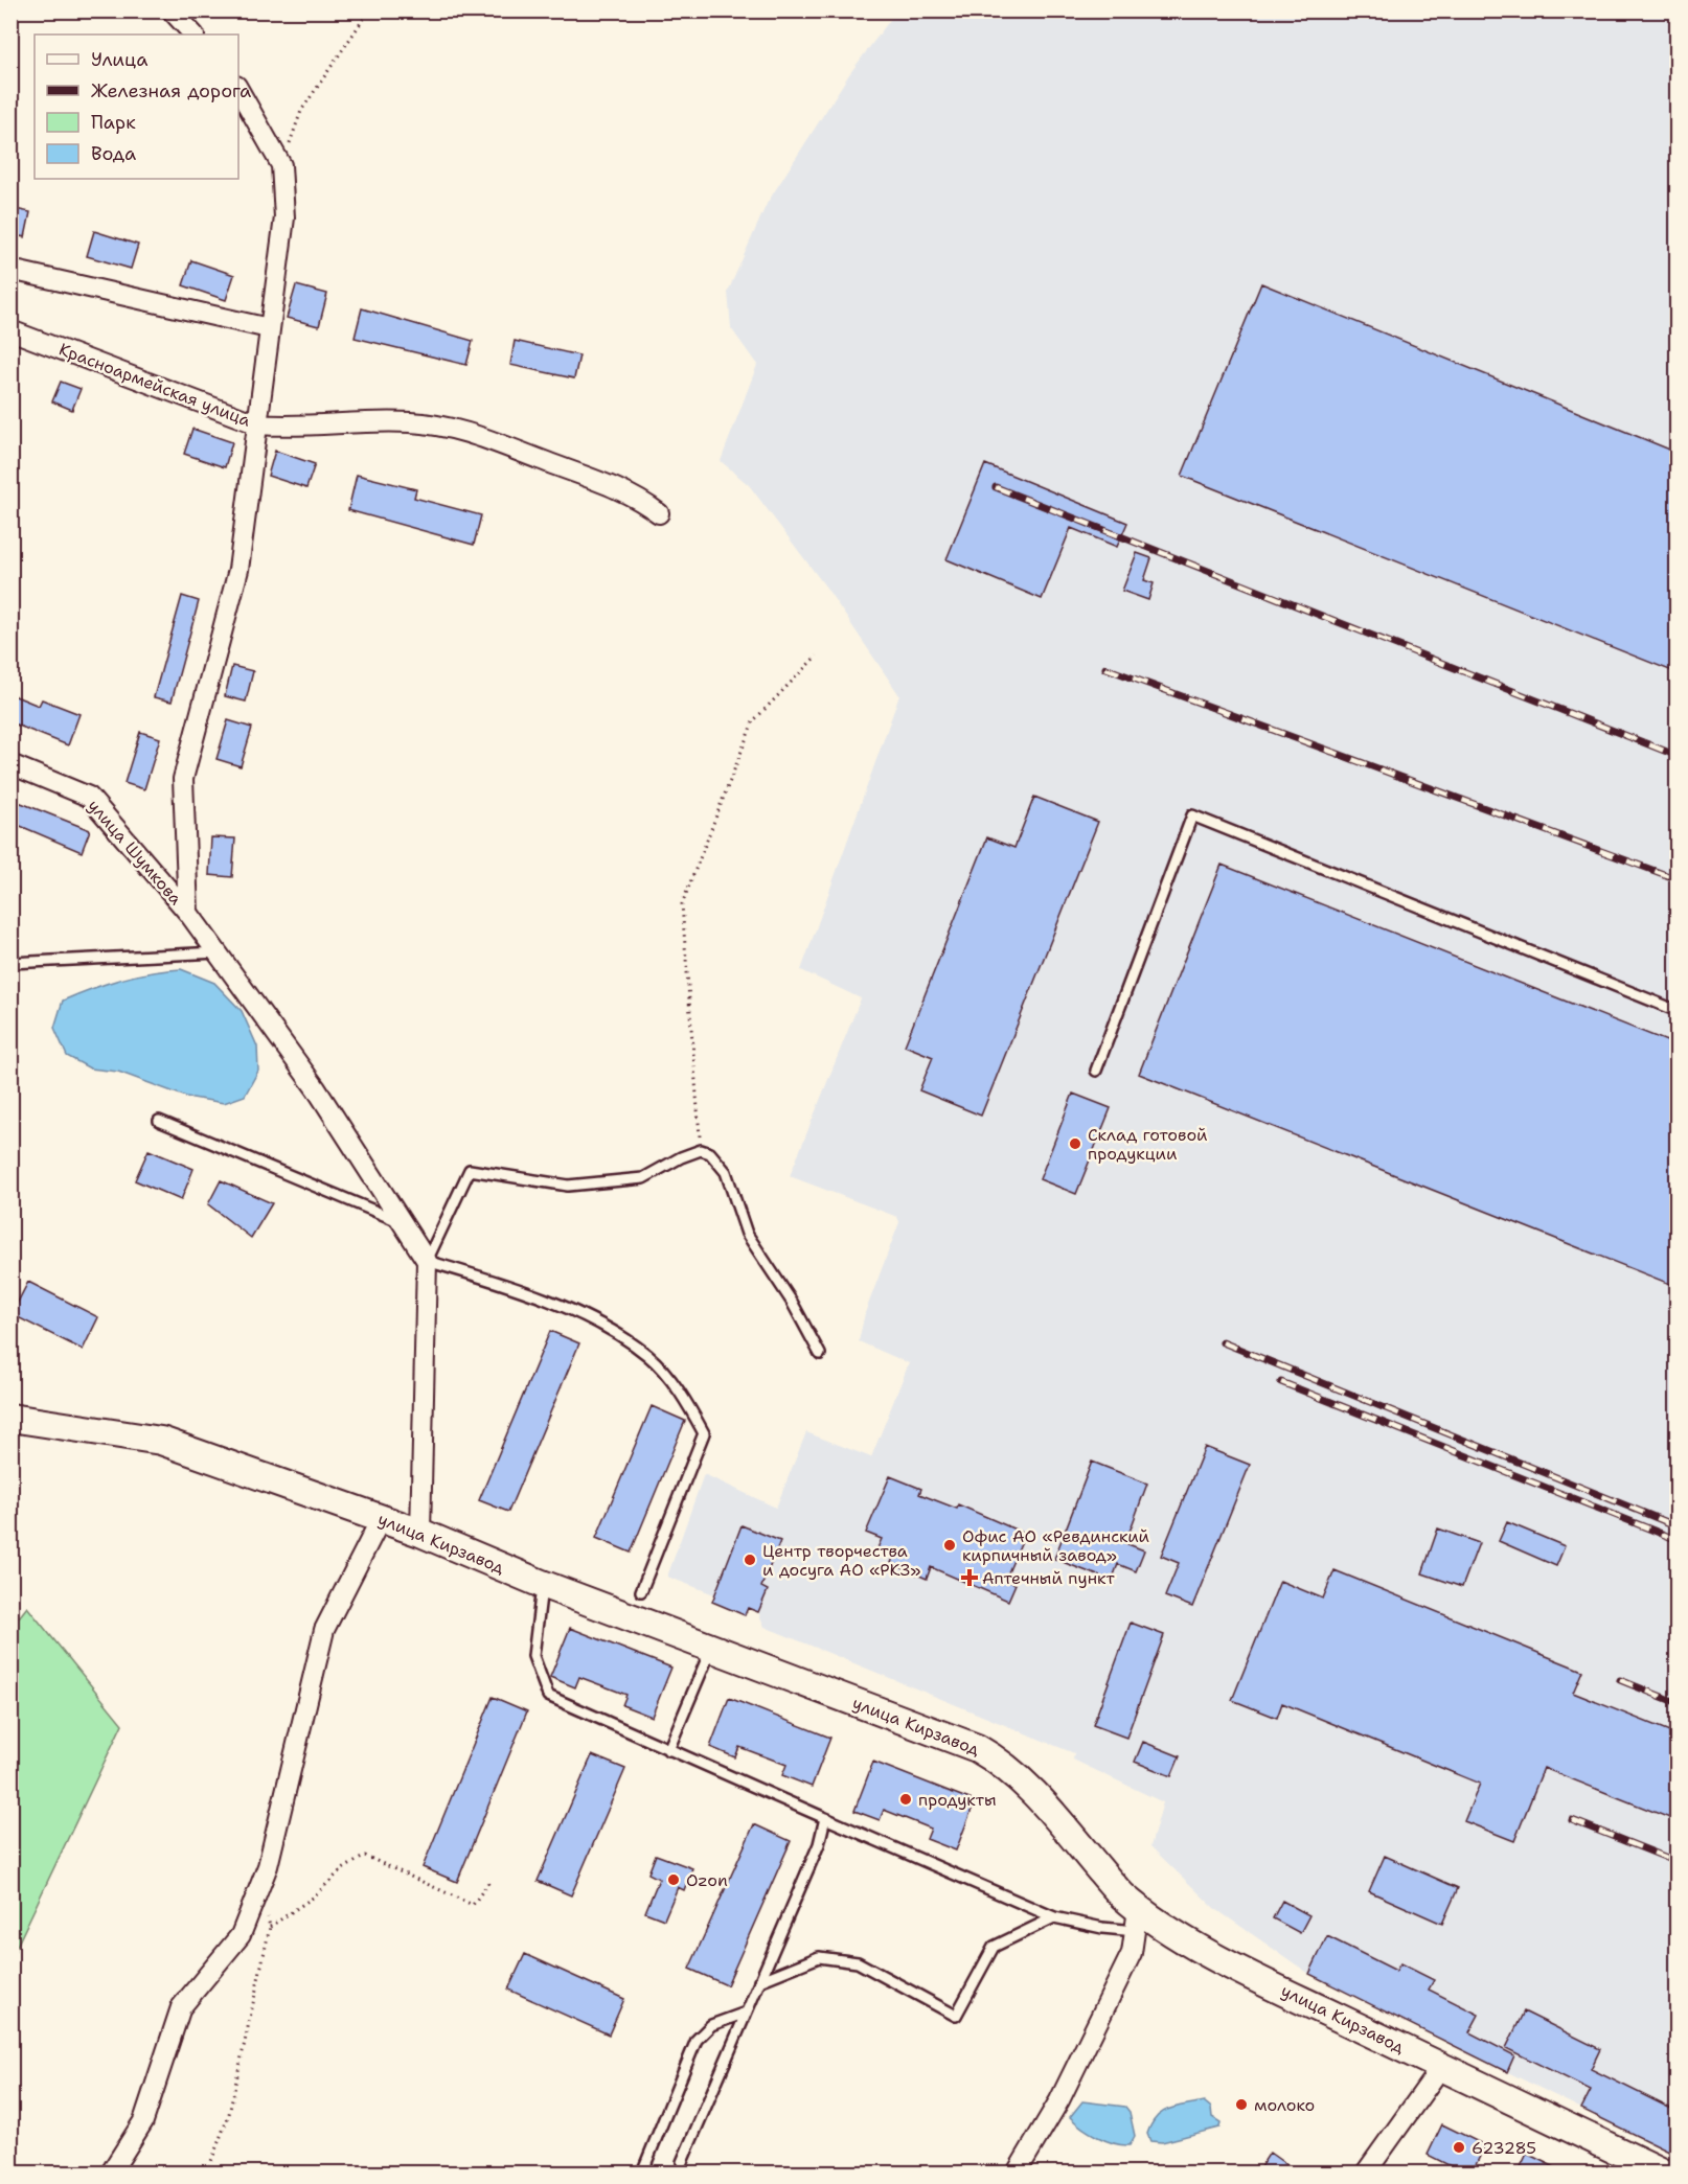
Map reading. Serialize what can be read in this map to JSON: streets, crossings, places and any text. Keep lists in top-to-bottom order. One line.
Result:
{"streets":{"street":["Красноармейская улица","улица Шумкова","улица Кирзавод"]},"places":{"other":["Склад готовой продукции","Офис АО «Ревдинский кирпичный завод»","Центр творчества и досуга АО «РКЗ»","продукты","Ozon","молоко","623285"],"health":["Аптечный пункт"]},"legend":["Улица","Железная дорога","Парк","Вода"]}
